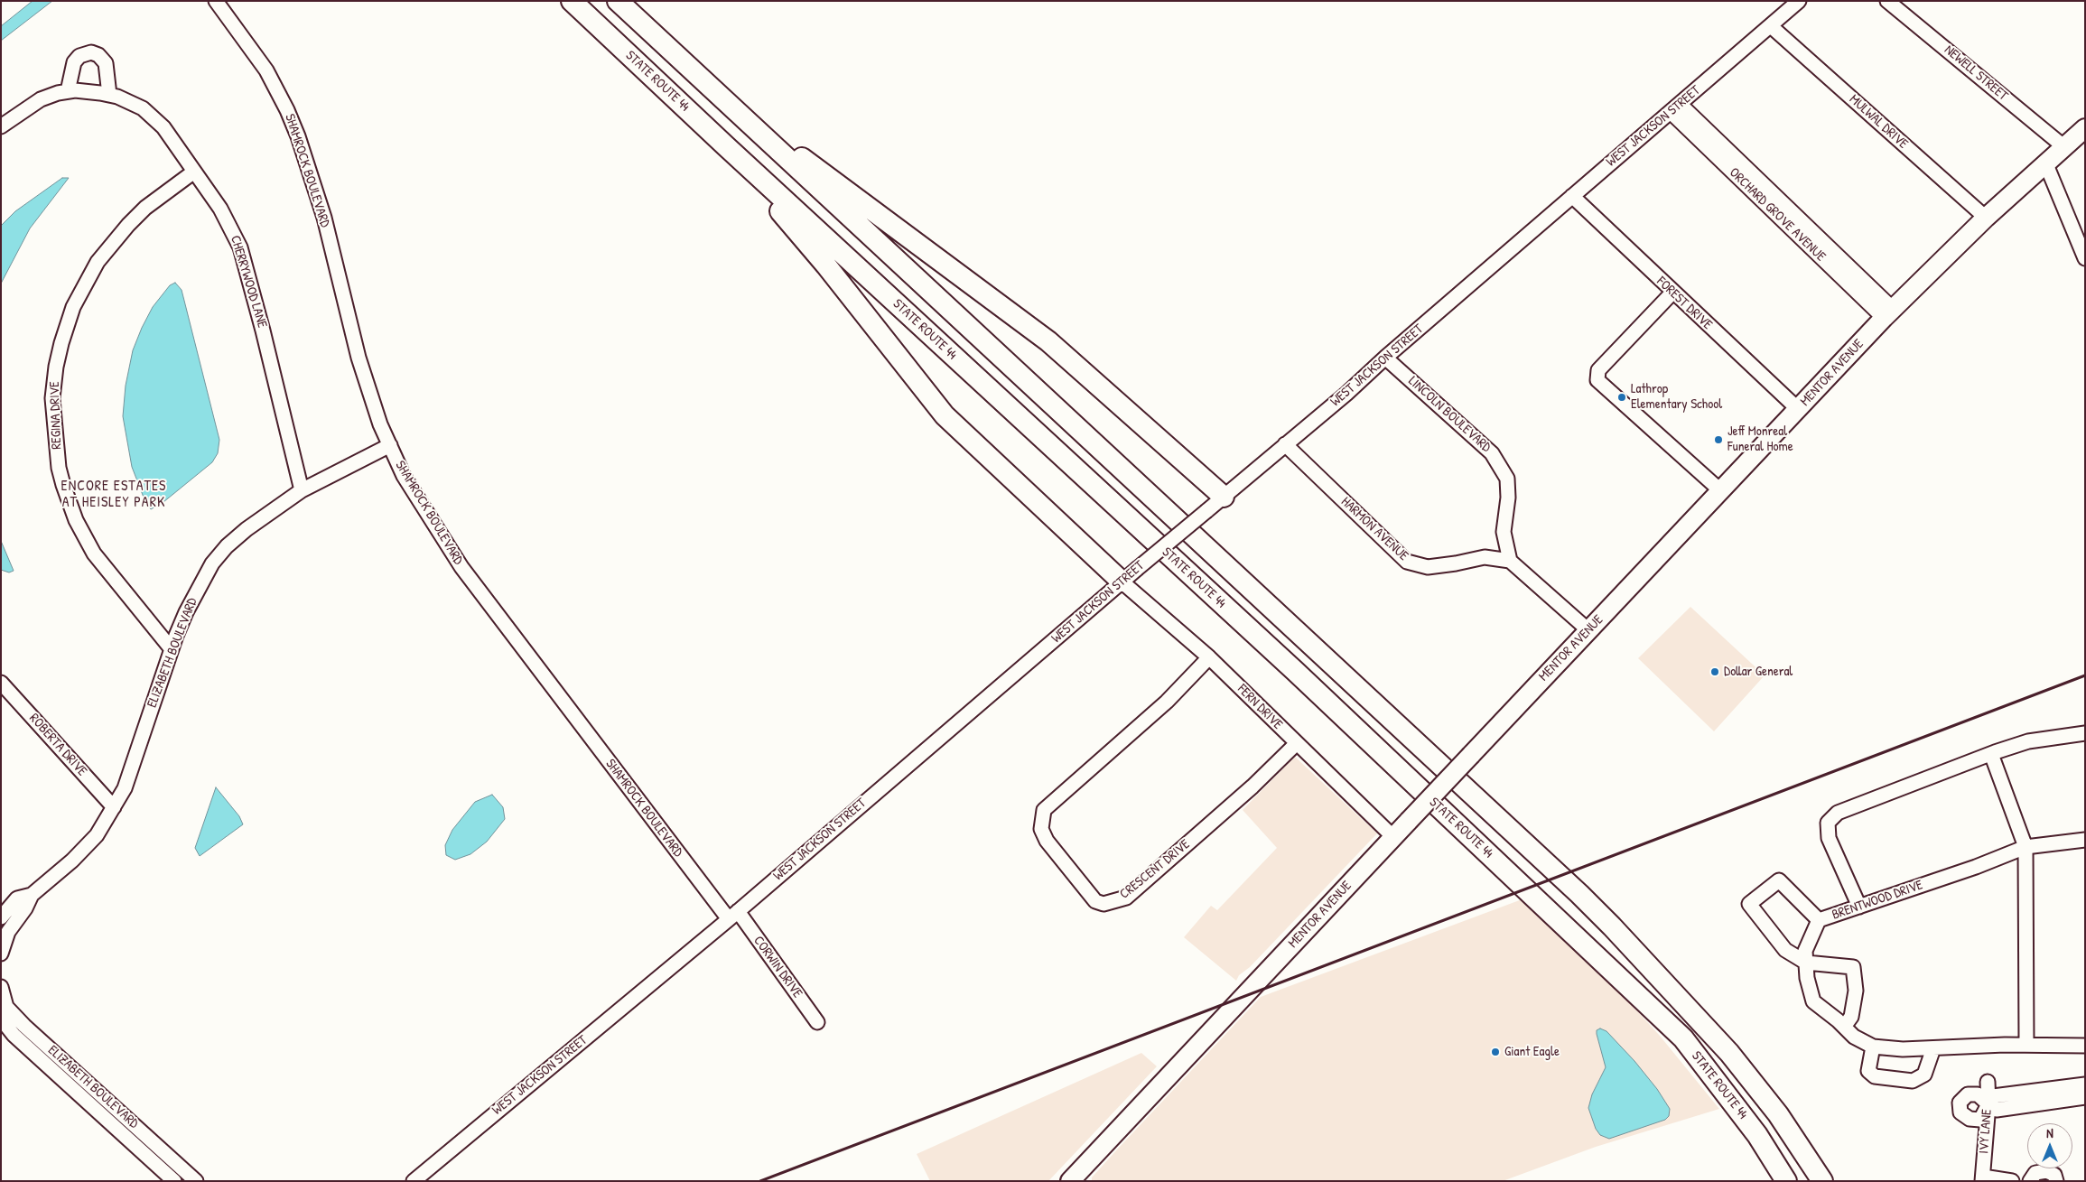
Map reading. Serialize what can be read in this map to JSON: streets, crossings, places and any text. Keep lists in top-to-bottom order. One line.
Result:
{"streets":{"highway":["STATE ROUTE 44"],"main road":["MENTOR AVENUE"],"street":["NEWELL STREET","MULWAL DRIVE","WEST JACKSON STREET","SHAMROCK BOULEVARD","ORCHARD GROVE AVENUE","CHERRYWOOD LANE","FOREST DRIVE","LINCOLN BOULEVARD","REGINA DRIVE","HARMON AVENUE","ELIZABETH BOULEVARD","FERN DRIVE","ROBERTA DRIVE","CRESCENT DRIVE","BRENTWOOD DRIVE","CORWIN DRIVE","IVY LANE"]},"crossings":[["NEWELL STREET","MENTOR AVENUE"],["MULWAL DRIVE","WEST JACKSON STREET"],["MULWAL DRIVE","MENTOR AVENUE"],["WEST JACKSON STREET","SHAMROCK BOULEVARD"],["WEST JACKSON STREET","ORCHARD GROVE AVENUE"],["WEST JACKSON STREET","FOREST DRIVE"],["WEST JACKSON STREET","LINCOLN BOULEVARD"],["WEST JACKSON STREET","HARMON AVENUE"],["WEST JACKSON STREET","FERN DRIVE"],["WEST JACKSON STREET","CORWIN DRIVE"],["SHAMROCK BOULEVARD","ELIZABETH BOULEVARD"],["SHAMROCK BOULEVARD","CORWIN DRIVE"],["ORCHARD GROVE AVENUE","MENTOR AVENUE"],["CHERRYWOOD LANE","REGINA DRIVE"],["CHERRYWOOD LANE","ELIZABETH BOULEVARD"],["FOREST DRIVE","MENTOR AVENUE"],["MENTOR AVENUE","FERN DRIVE"],["LINCOLN BOULEVARD","HARMON AVENUE"],["REGINA DRIVE","ELIZABETH BOULEVARD"],["ELIZABETH BOULEVARD","ROBERTA DRIVE"],["FERN DRIVE","CRESCENT DRIVE"]],"districts":["ENCORE ESTATES AT HEISLEY PARK"],"places":["Lathrop Elementary School","Jeff Monreal Funeral Home","Dollar General","Giant Eagle"],"north":"top"}
